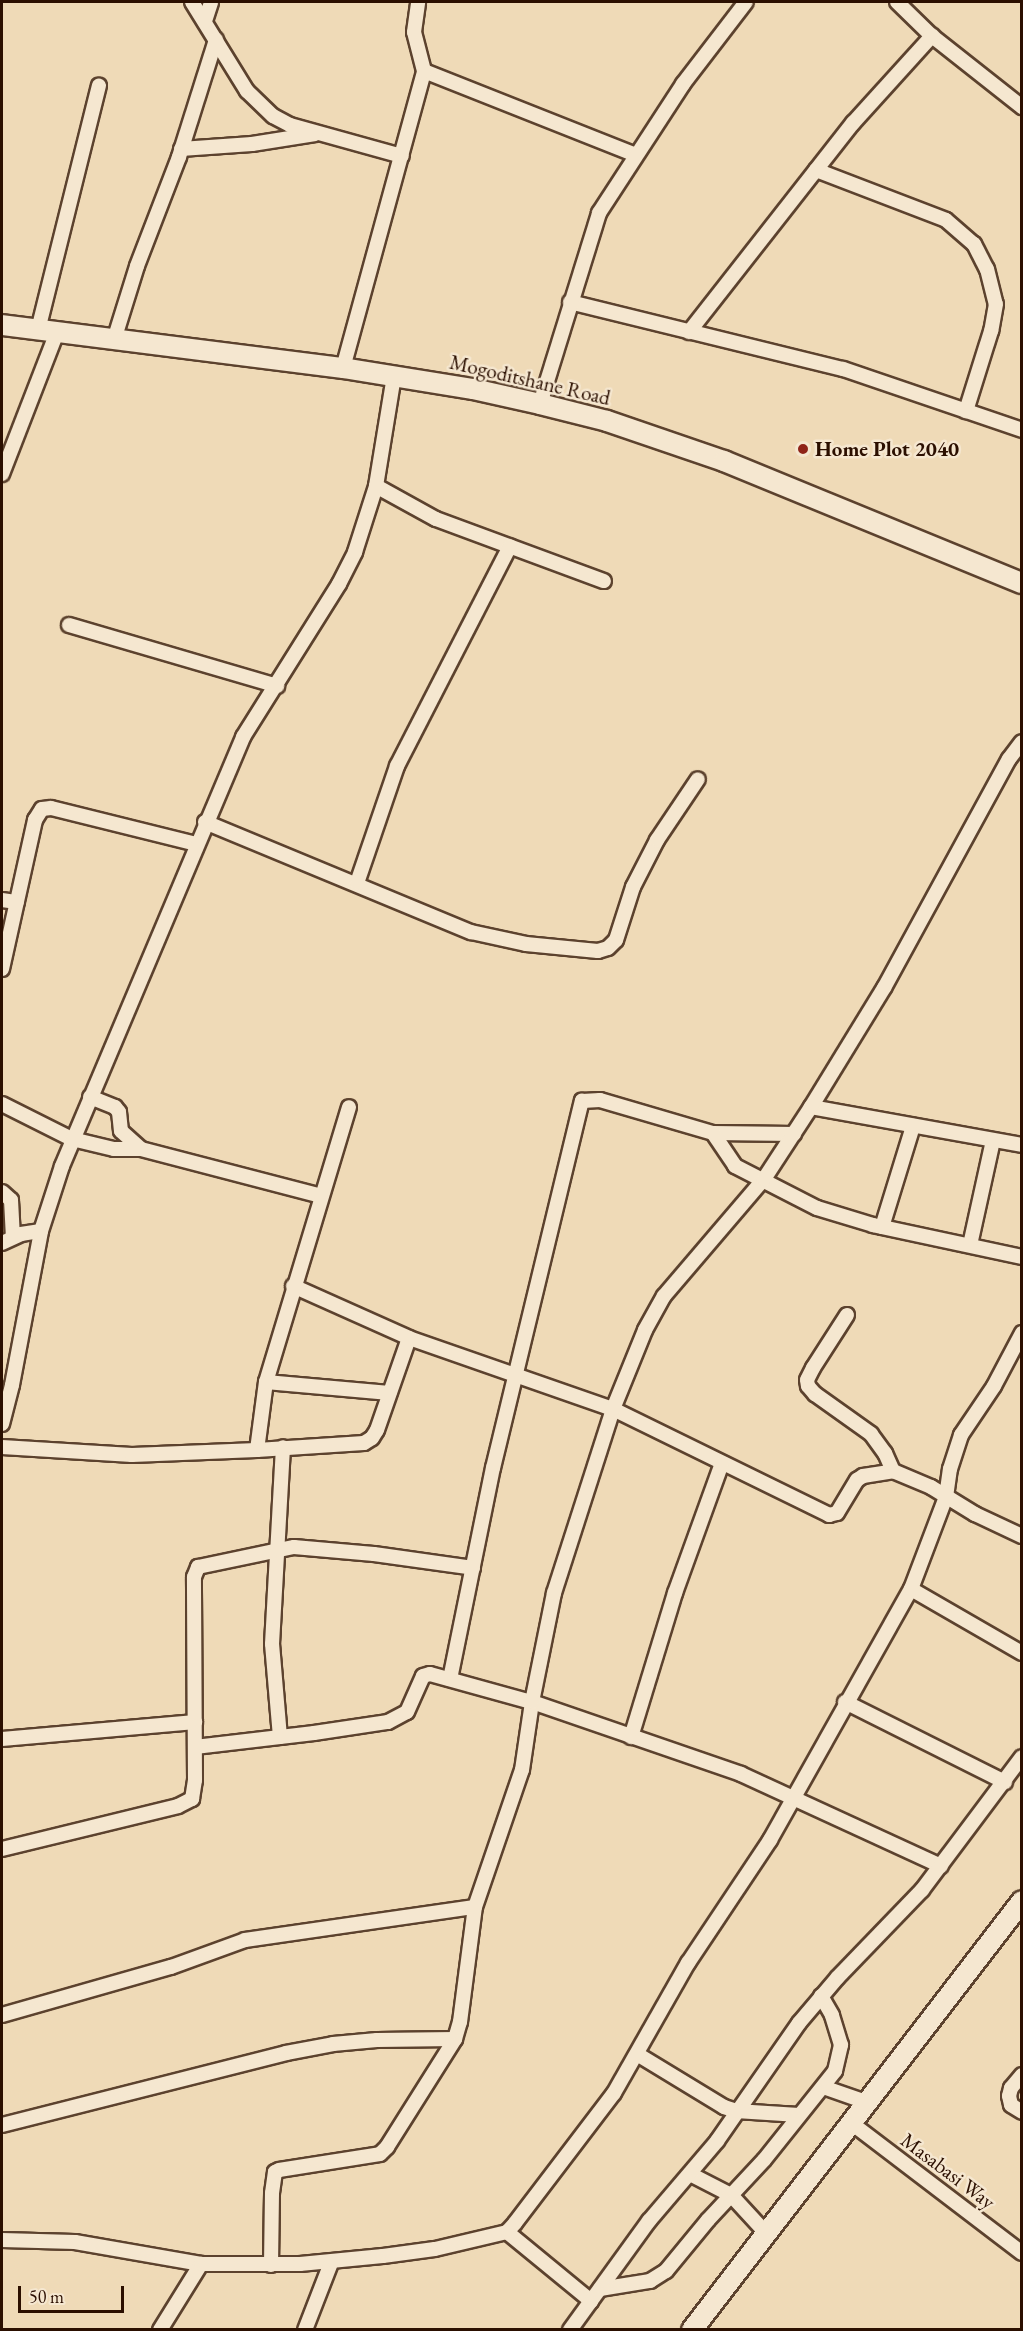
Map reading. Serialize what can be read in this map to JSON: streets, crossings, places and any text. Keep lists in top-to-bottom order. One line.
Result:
{"streets":{"main road":["Mogoditshane Road"],"street":["Masabasi Way"]},"places":["Home Plot 2040"],"scale_bar":"50 m"}
